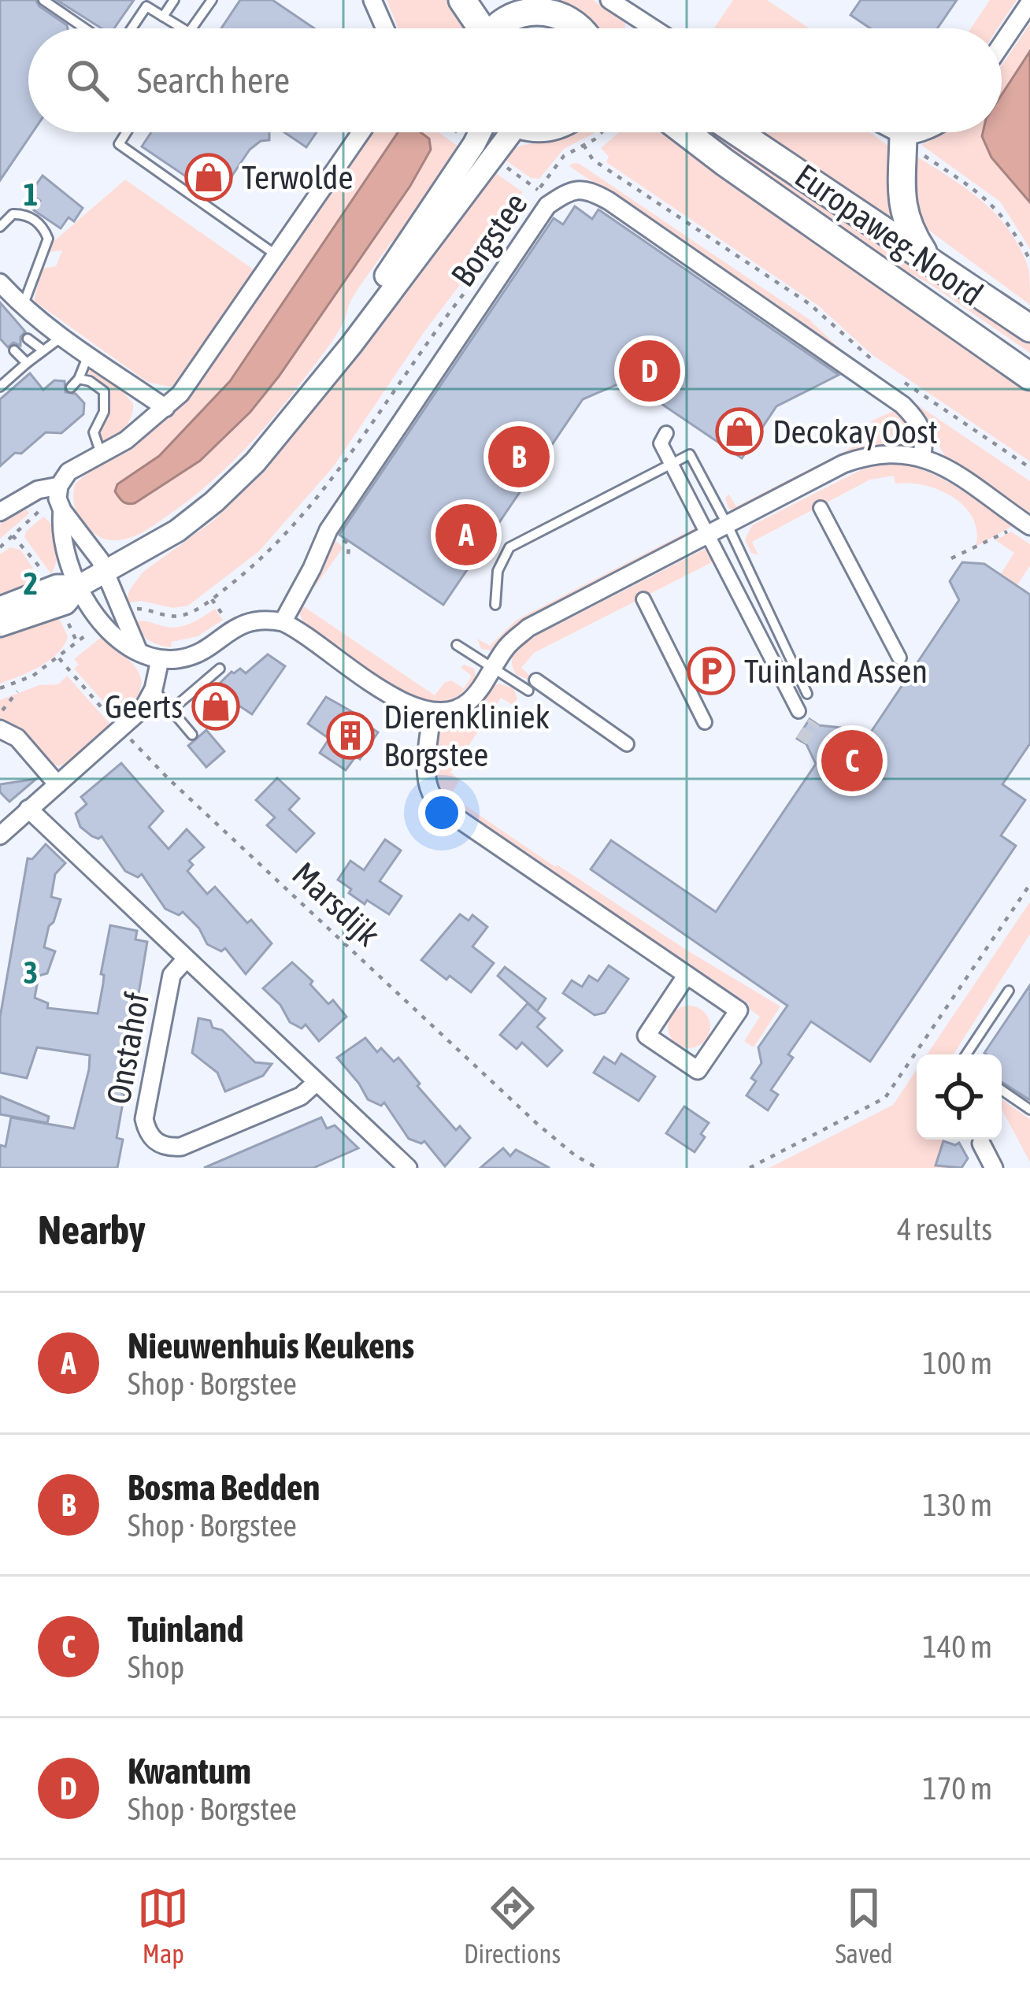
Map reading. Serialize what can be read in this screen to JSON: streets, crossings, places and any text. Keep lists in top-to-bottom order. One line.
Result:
{"streets":{"main road":["Europaweg-Noord"],"street":["Borgstee","Onstahof"],"path":["Marsdijk"]},"places":{"shop":["Terwolde","Decokay Oost","Geerts"],"parking":["Tuinland Assen"],"building":["Dierenkliniek Borgstee"]},"page":{"search":"Search here","pins":["D","B","A","C"],"heading":["Nearby","4 results"],"list":[{"mark":"A","name":"Nieuwenhuis Keukens","note":"Shop · Borgstee","value":"100 m"},{"mark":"B","name":"Bosma Bedden","note":"Shop · Borgstee","value":"130 m"},{"mark":"C","name":"Tuinland","note":"Shop","value":"140 m"},{"mark":"D","name":"Kwantum","note":"Shop · Borgstee","value":"170 m"}],"nav":["Map","Directions","Saved"]},"grid":{"rows":["1","2","3"]}}
